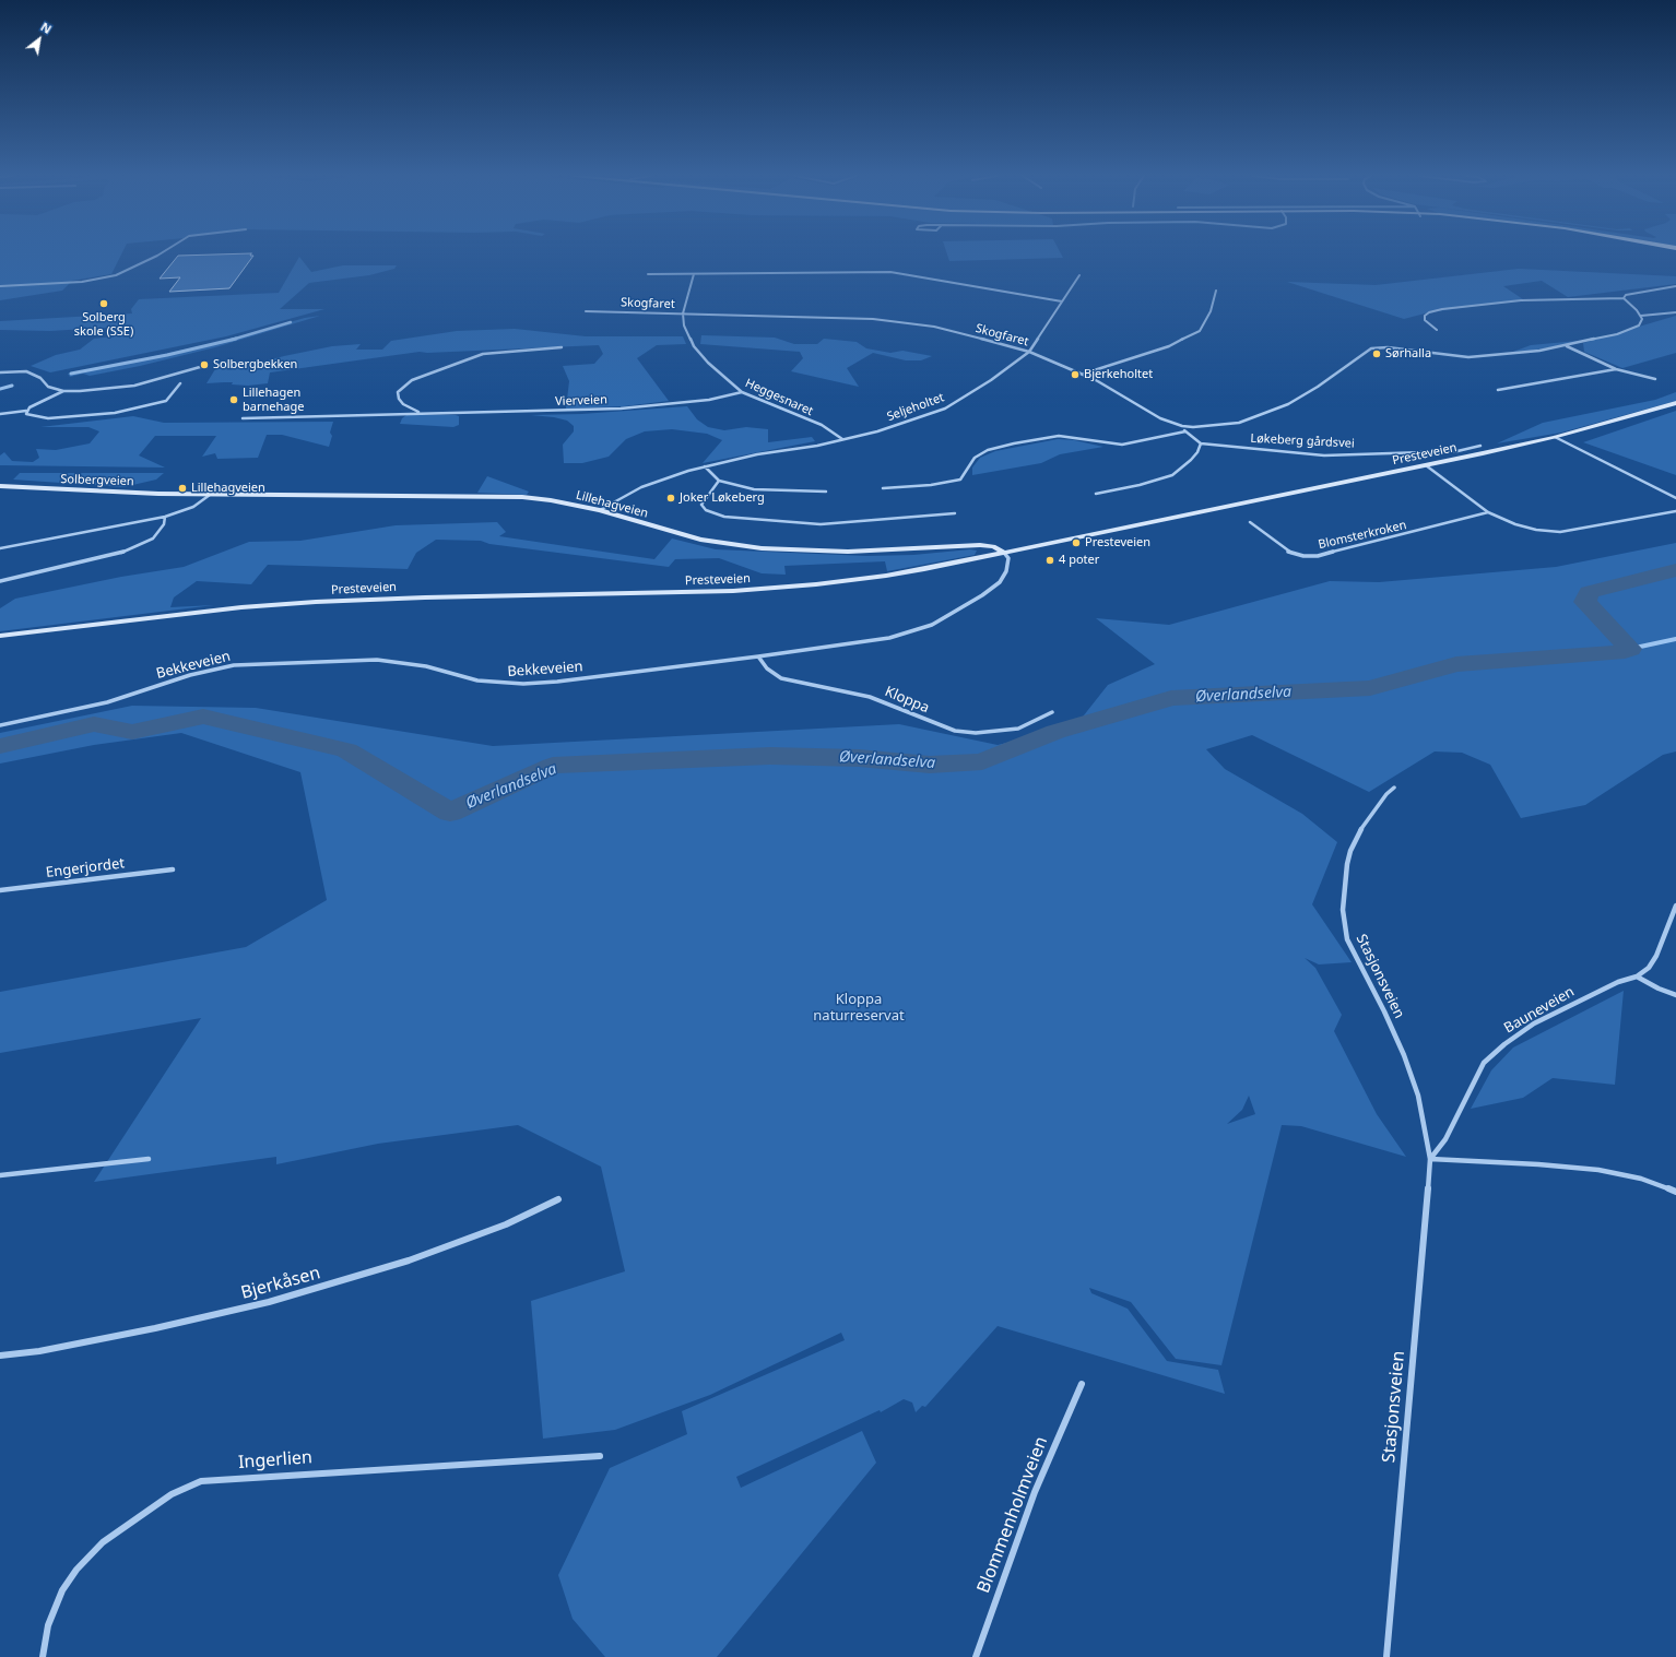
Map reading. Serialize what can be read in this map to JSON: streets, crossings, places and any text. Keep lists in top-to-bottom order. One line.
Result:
{"streets":{"main road":["Presteveien","Solbergveien","Lillehagveien"],"street":["Skogfaret","Heggesnaret","Vierveien","Seljeholtet","Løkeberg gårdsvei","Blomsterkroken","Bekkeveien","Kloppa","Engerjordet","Stasjonsveien","Bauneveien","Bjerkåsen","Ingerlien","Blommenholmveien"]},"crossings":[["Skogfaret","Heggesnaret"],["Skogfaret","Seljeholtet"],["Heggesnaret","Vierveien"],["Heggesnaret","Seljeholtet"],["Seljeholtet","Lillehagveien"],["Presteveien","Lillehagveien"],["Presteveien","Bekkeveien"],["Solbergveien","Lillehagveien"],["Lillehagveien","Bekkeveien"],["Bekkeveien","Kloppa"],["Stasjonsveien","Bauneveien"]],"water":["Øverlandselva"],"parks":["Kloppa naturreservat"],"places":["Solberg skole (SSE)","Sørhalla","Solbergbekken","Bjerkeholtet","Lillehagen barnehage","Lillehagveien","Joker Løkeberg","Presteveien","4 poter"],"north":"top right"}
